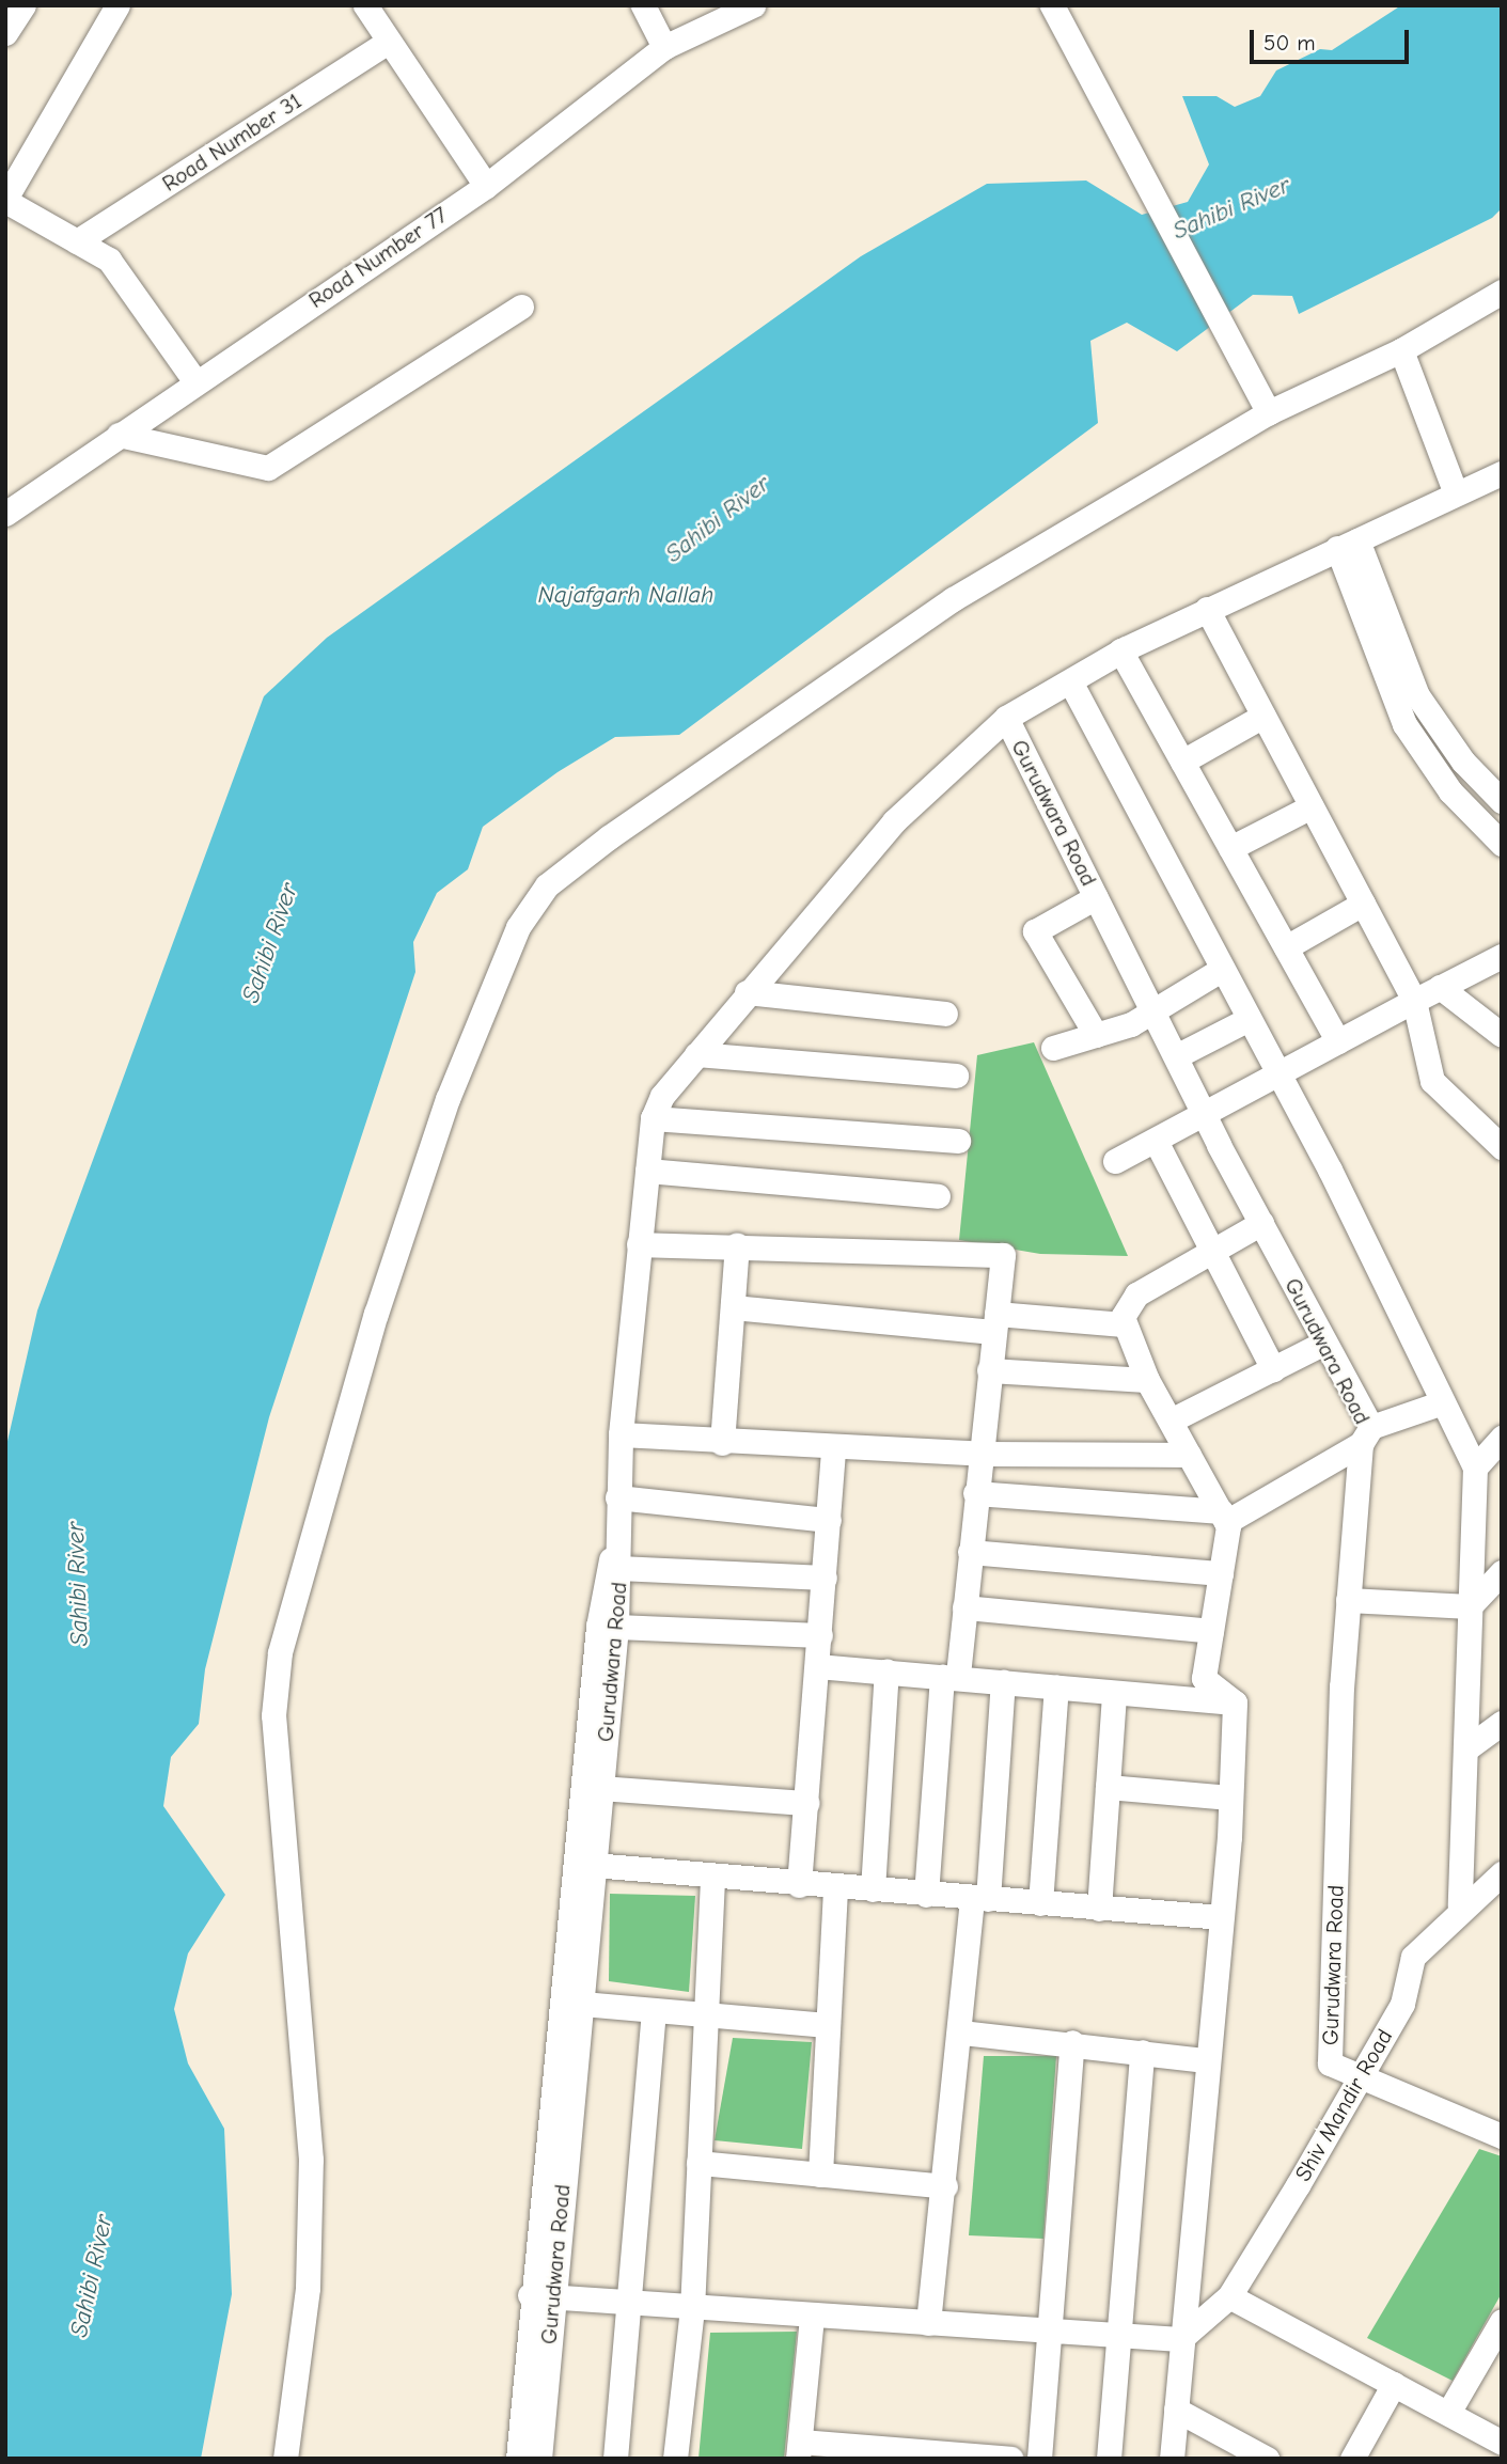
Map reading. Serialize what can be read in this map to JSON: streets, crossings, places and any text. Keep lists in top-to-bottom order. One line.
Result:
{"streets":{"street":["Road Number 31","Road Number 77","Gurudwara Road","Shiv Mandir Road"]},"crossings":[["Gurudwara Road","Shiv Mandir Road"]],"water":["Sahibi River","Najafgarh Nallah"],"scale_bar":"50 m"}
